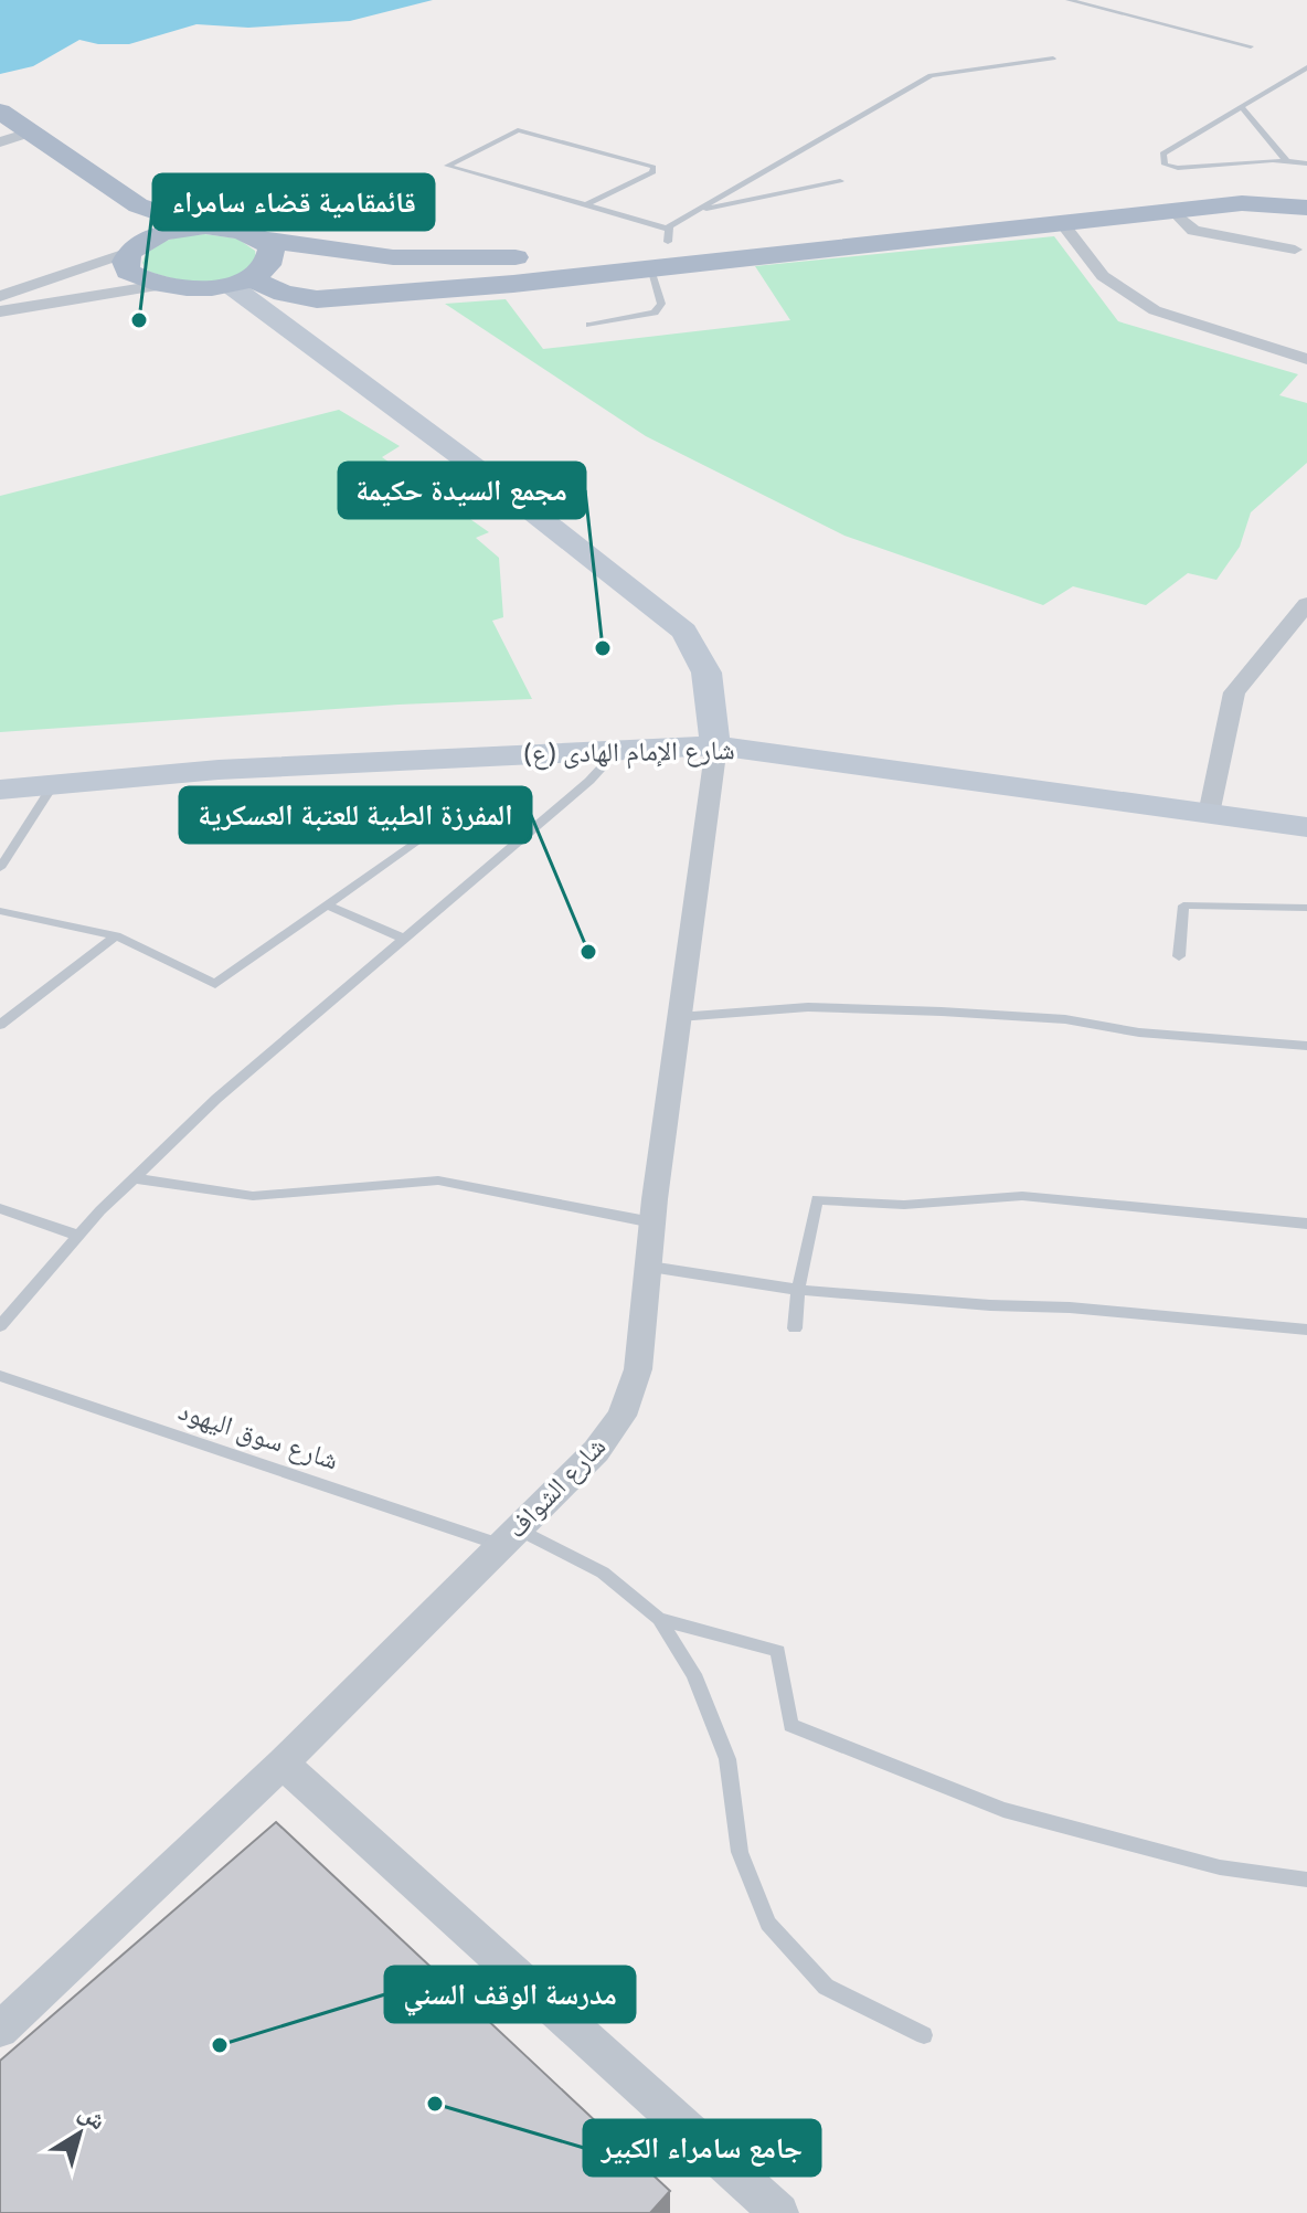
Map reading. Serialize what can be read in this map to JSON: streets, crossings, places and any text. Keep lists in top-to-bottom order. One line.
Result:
{"streets":{"main road":["شارع الإمام الهادی (ع)"],"street":["شارع الشواف"],"lane":["شارع سوق اليهود"]},"crossings":[["شارع الإمام الهادی (ع)","شارع الشواف"],["شارع سوق اليهود","شارع الشواف"]],"places":["قائمقامية قضاء سامراء","مجمع السيدة حكيمة","المفرزة الطبية للعتبة العسكرية","مدرسة الوقف السني","جامع سامراء الكبير"],"north":"top right"}
